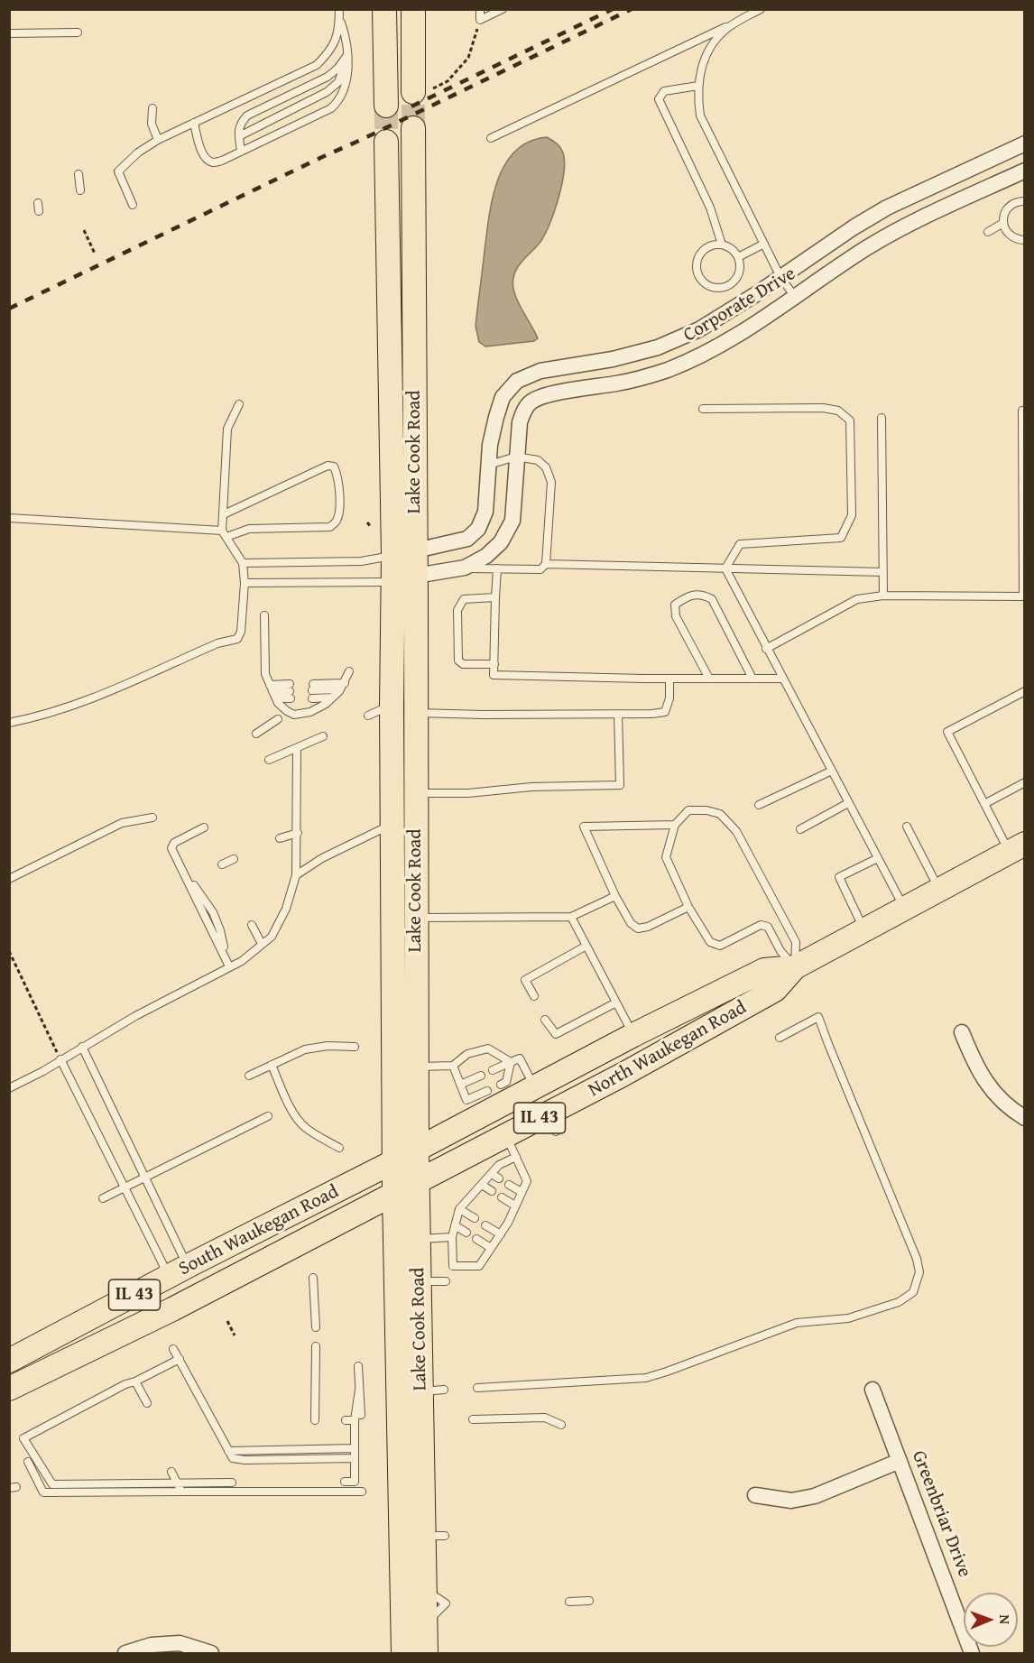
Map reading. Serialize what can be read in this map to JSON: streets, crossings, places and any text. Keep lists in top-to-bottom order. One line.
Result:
{"streets":{"main road":["Lake Cook Road","North Waukegan Road","IL 43","South Waukegan Road"],"street":["Corporate Drive","Greenbriar Drive"]},"crossings":[["Corporate Drive","Lake Cook Road"],["Lake Cook Road","North Waukegan Road"],["Lake Cook Road","IL 43"],["Lake Cook Road","South Waukegan Road"],["North Waukegan Road","IL 43"],["IL 43","South Waukegan Road"]],"north":"right"}
